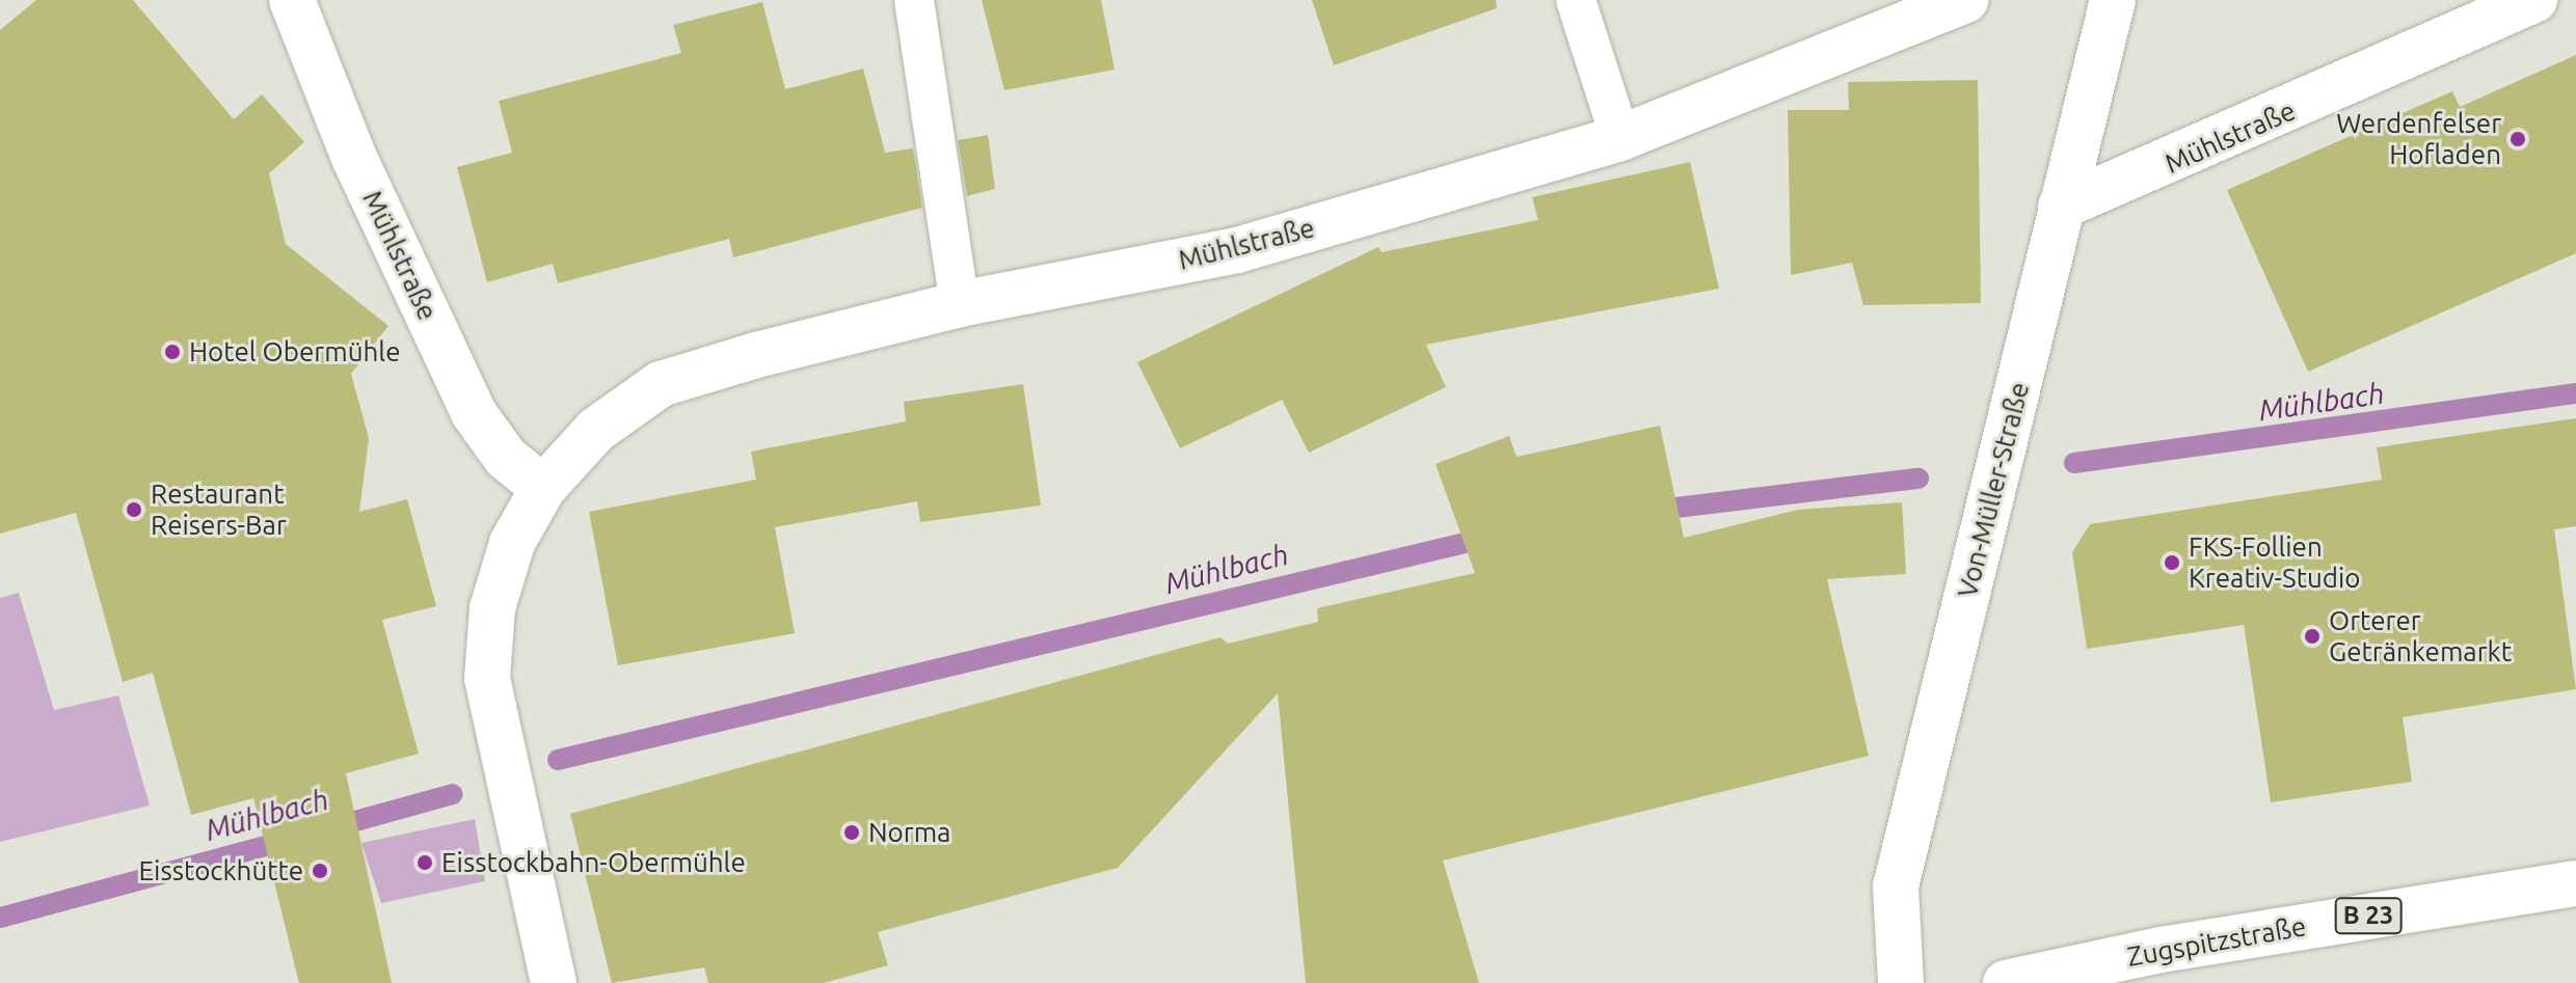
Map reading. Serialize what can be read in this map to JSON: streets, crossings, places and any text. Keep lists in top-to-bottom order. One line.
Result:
{"streets":{"street":["Mühlstraße","Von-Müller-Straße","B 23","Zugspitzstraße"]},"crossings":[["Mühlstraße","Von-Müller-Straße"]],"water":["Mühlbach"],"places":["Werdenfelser Hofladen","Hotel Obermühle","Restaurant Reisers-Bar","FKS-Follien Kreativ-Studio","Orterer Getränkemarkt","Norma","Eisstockbahn-Obermühle","Eisstockhütte"]}
